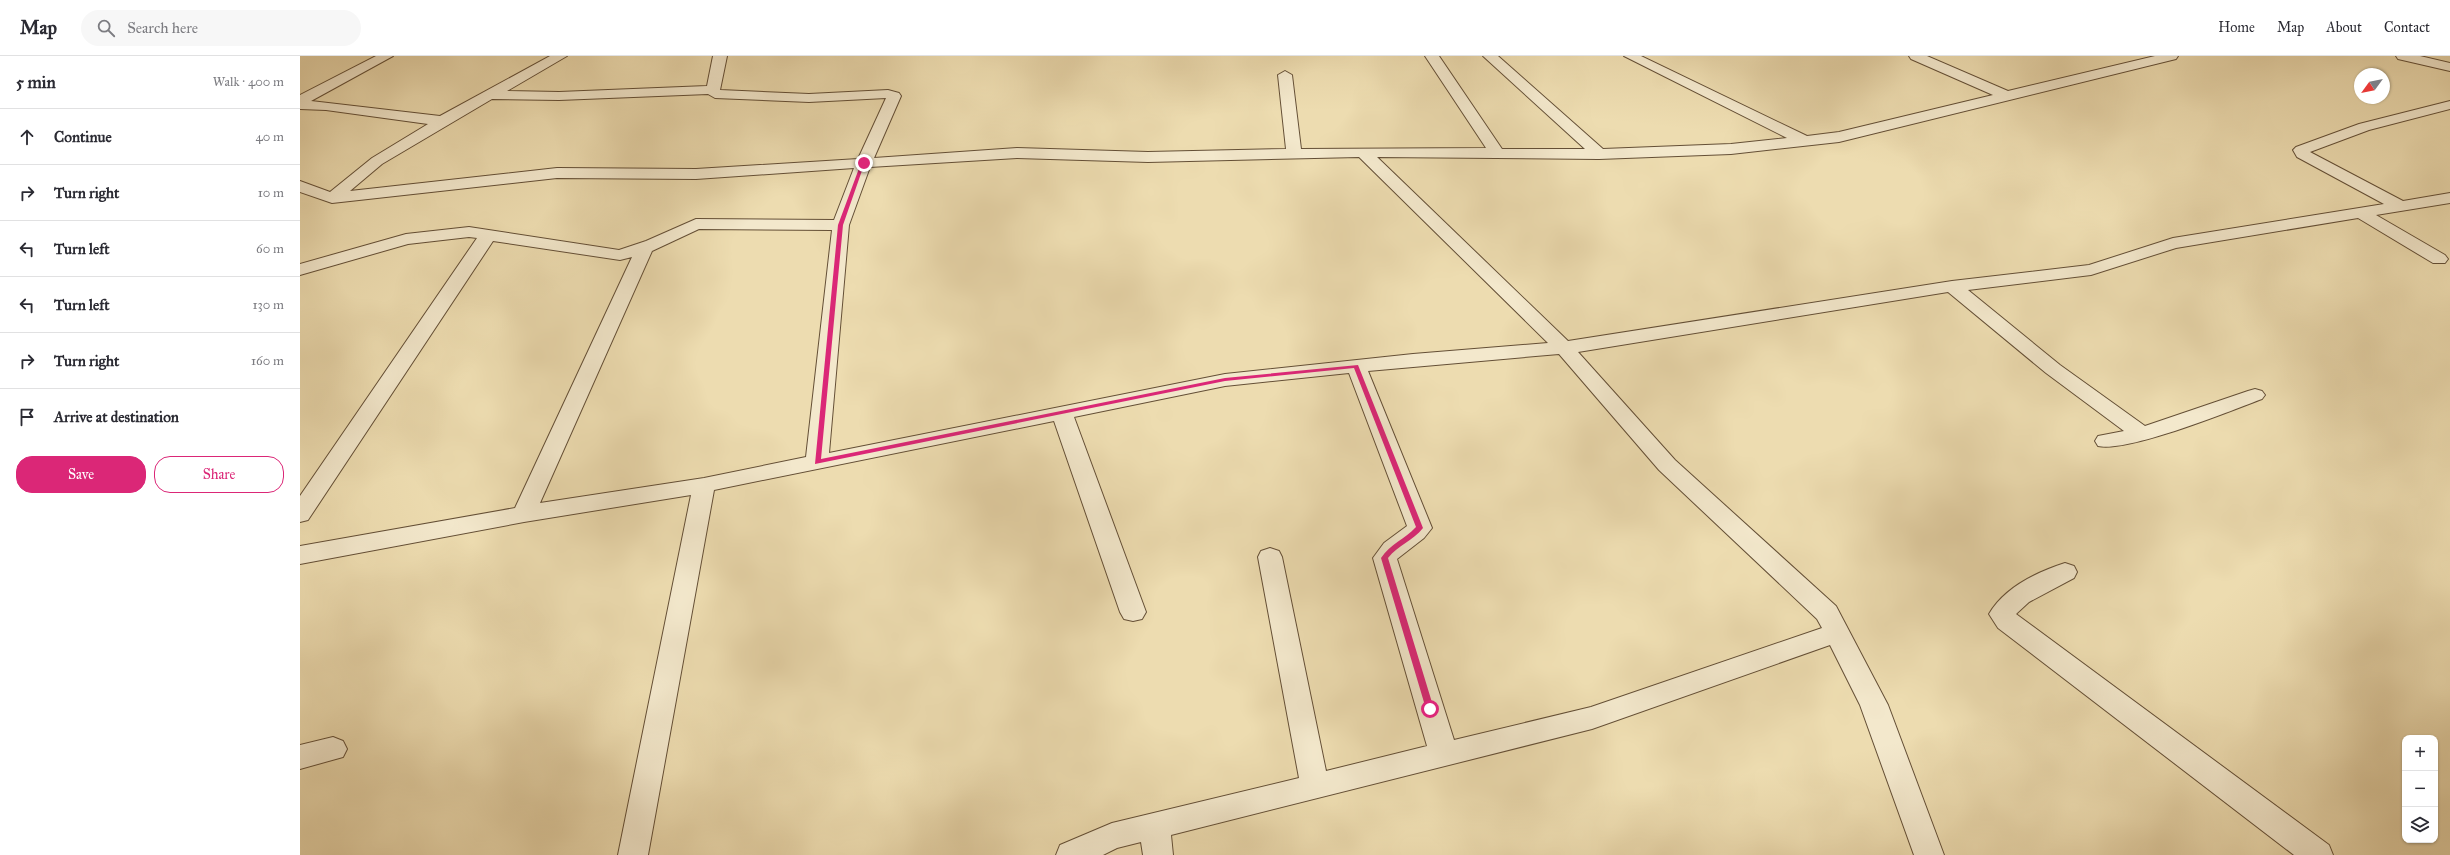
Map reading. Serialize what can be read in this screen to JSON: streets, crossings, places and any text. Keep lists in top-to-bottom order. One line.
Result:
{"north":"bottom left","page":{"header":"Map","search":"Search here","nav":["Home","Map","About","Contact"],"heading":["5 min","Walk · 400 m"],"list":[["Continue","40 m"],["Turn right","10 m"],["Turn left","60 m"],["Turn left","130 m"],["Turn right","160 m"],"Arrive at destination"],"buttons":["Save","Share"],"map_buttons":["+","−"]}}
